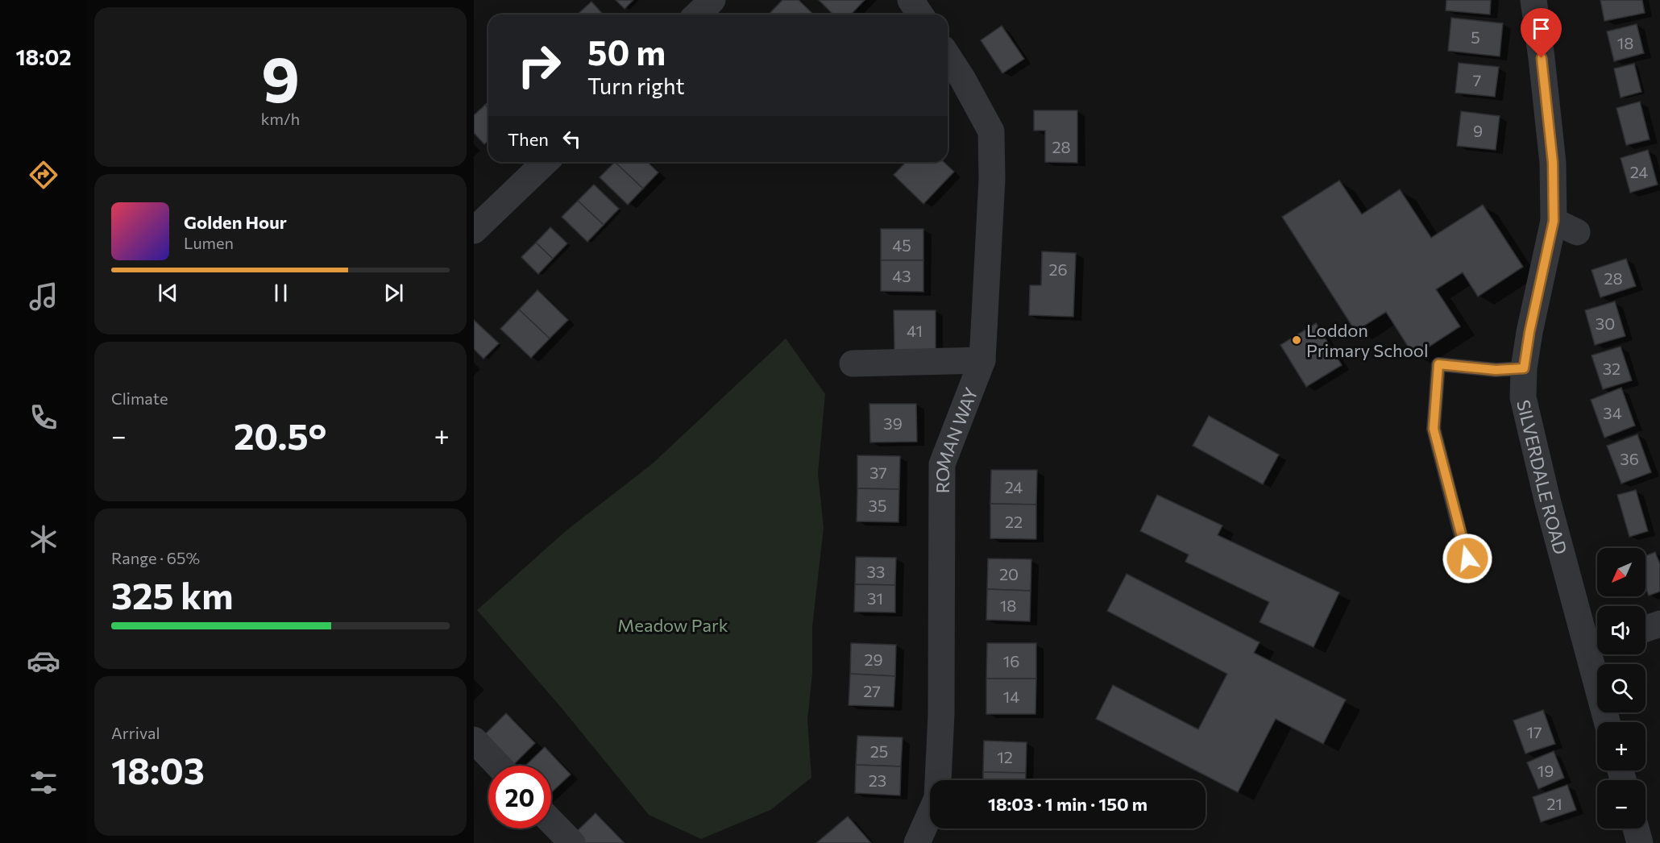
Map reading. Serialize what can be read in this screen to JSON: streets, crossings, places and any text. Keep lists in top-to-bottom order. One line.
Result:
{"streets":{"street":["ROMAN WAY","SILVERDALE ROAD"]},"parks":["Meadow Park"],"places":["Loddon Primary School"],"house_numbers":["5","18","7","9","28","24","45","26","43","28","30","41","32","34","39","36","37","24","35","22","33","20","31","18","29","16","27","14","17","25","12","19","23","21"],"north":"bottom left","page":{"tabs":"18:02","tile":[["9","km/h"],"Climate",["Range · 65%","325 km"],["Arrival","18:03"]],"turn":["50 m","Turn right"],"then":"Then","song":["Golden Hour","Lumen"],"heat":["−","20.5°","+"],"map_buttons":["+","−"],"limit":"20","trip":"18:03 · 1 min · 150 m"}}
